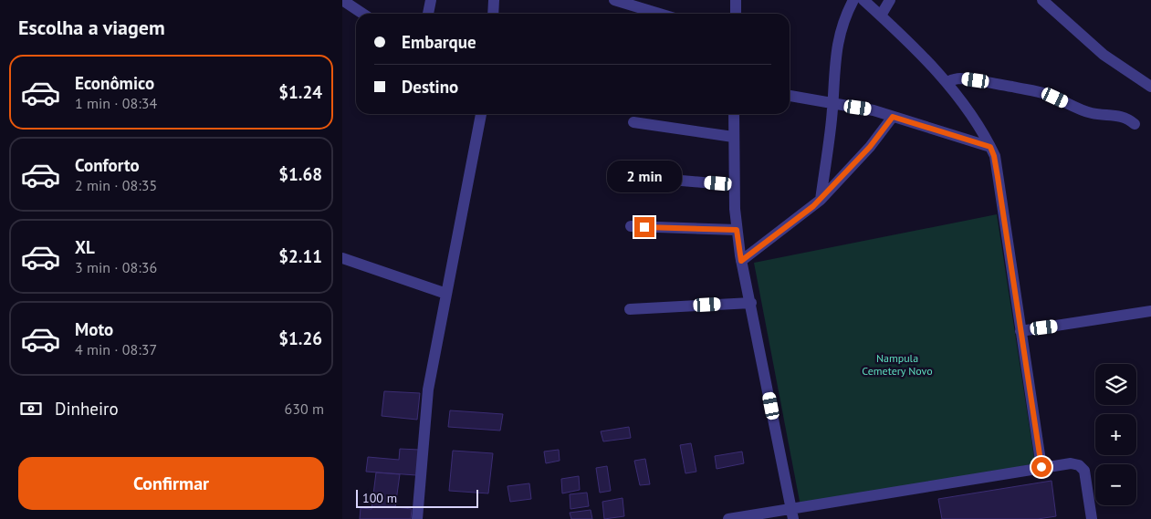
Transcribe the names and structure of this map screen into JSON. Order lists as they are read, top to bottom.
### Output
{
  "parks": ["Nampula Cemetery Novo"],
  "scale_bar": "100 m",
  "page": {
    "heading": "Escolha a viagem",
    "banner": ["Embarque", "Destino"],
    "list": [
      {
        "name": "Econômico",
        "note": "1 min · 08:34",
        "value": "$1.24"
      },
      {
        "name": "Conforto",
        "note": "2 min · 08:35",
        "value": "$1.68"
      },
      {
        "name": "XL",
        "note": "3 min · 08:36",
        "value": "$2.11"
      },
      {
        "name": "Moto",
        "note": "4 min · 08:37",
        "value": "$1.26"
      }
    ],
    "bubble": "2 min",
    "map_buttons": ["+", "−"],
    "pay": ["Dinheiro", "630 m"],
    "buttons": "Confirmar",
    "scale": "100 m"
  }
}
